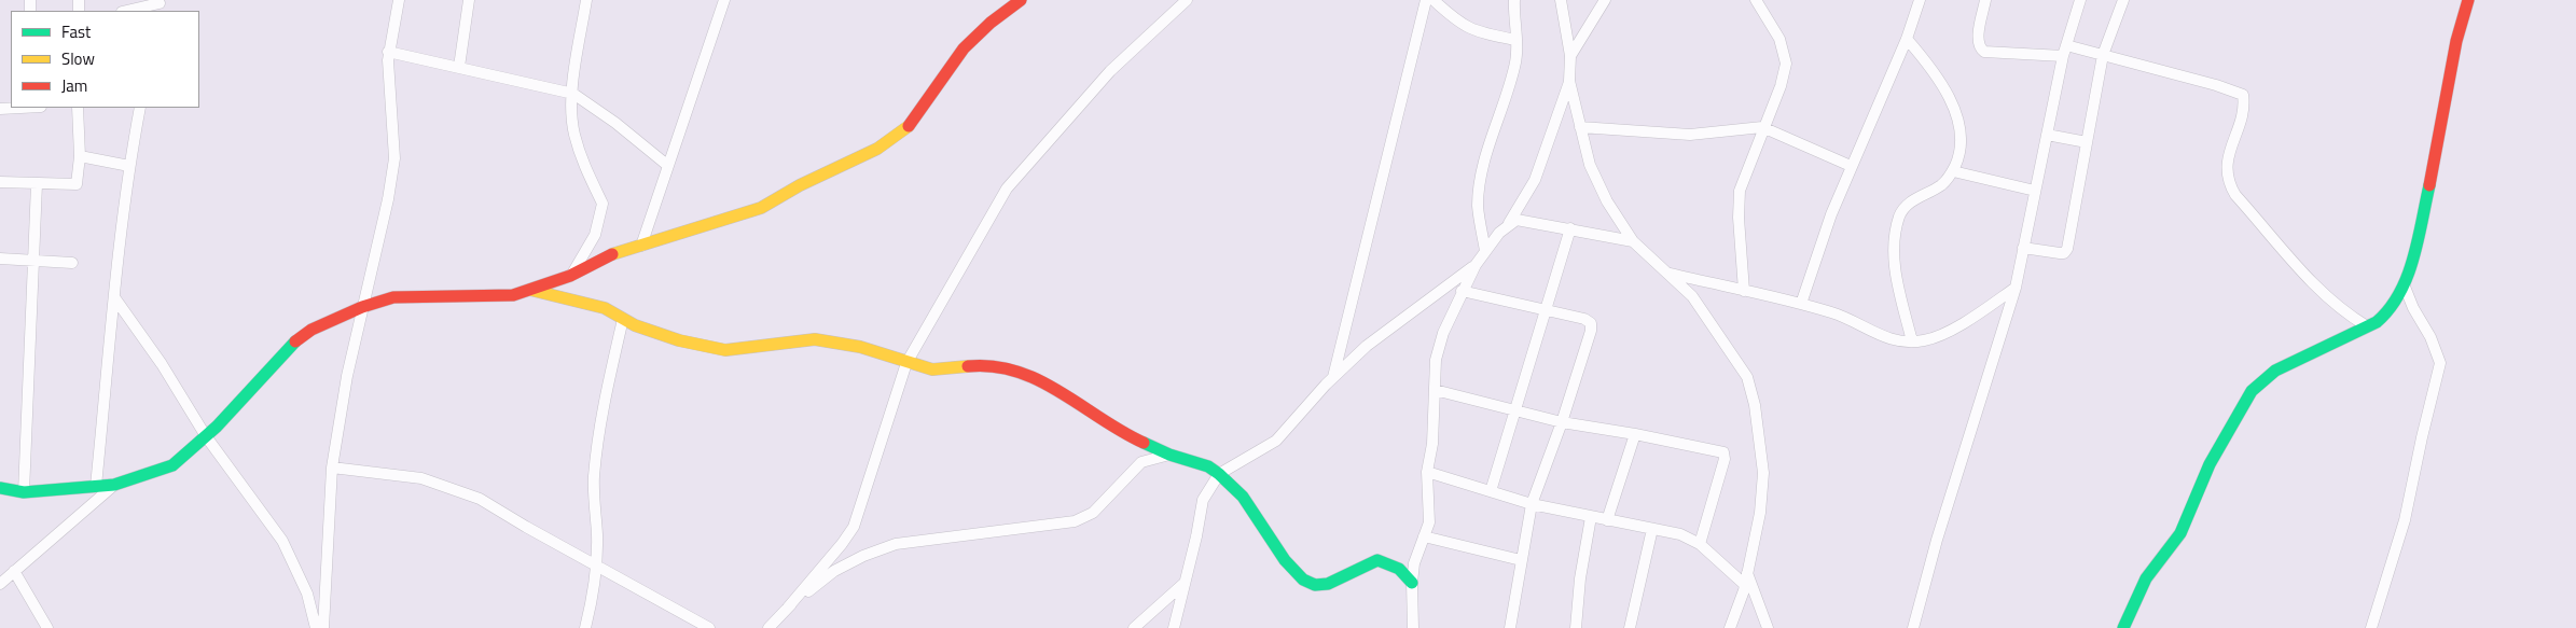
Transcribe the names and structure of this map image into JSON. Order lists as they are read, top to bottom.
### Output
{
  "legend": ["Fast", "Slow", "Jam"]
}
